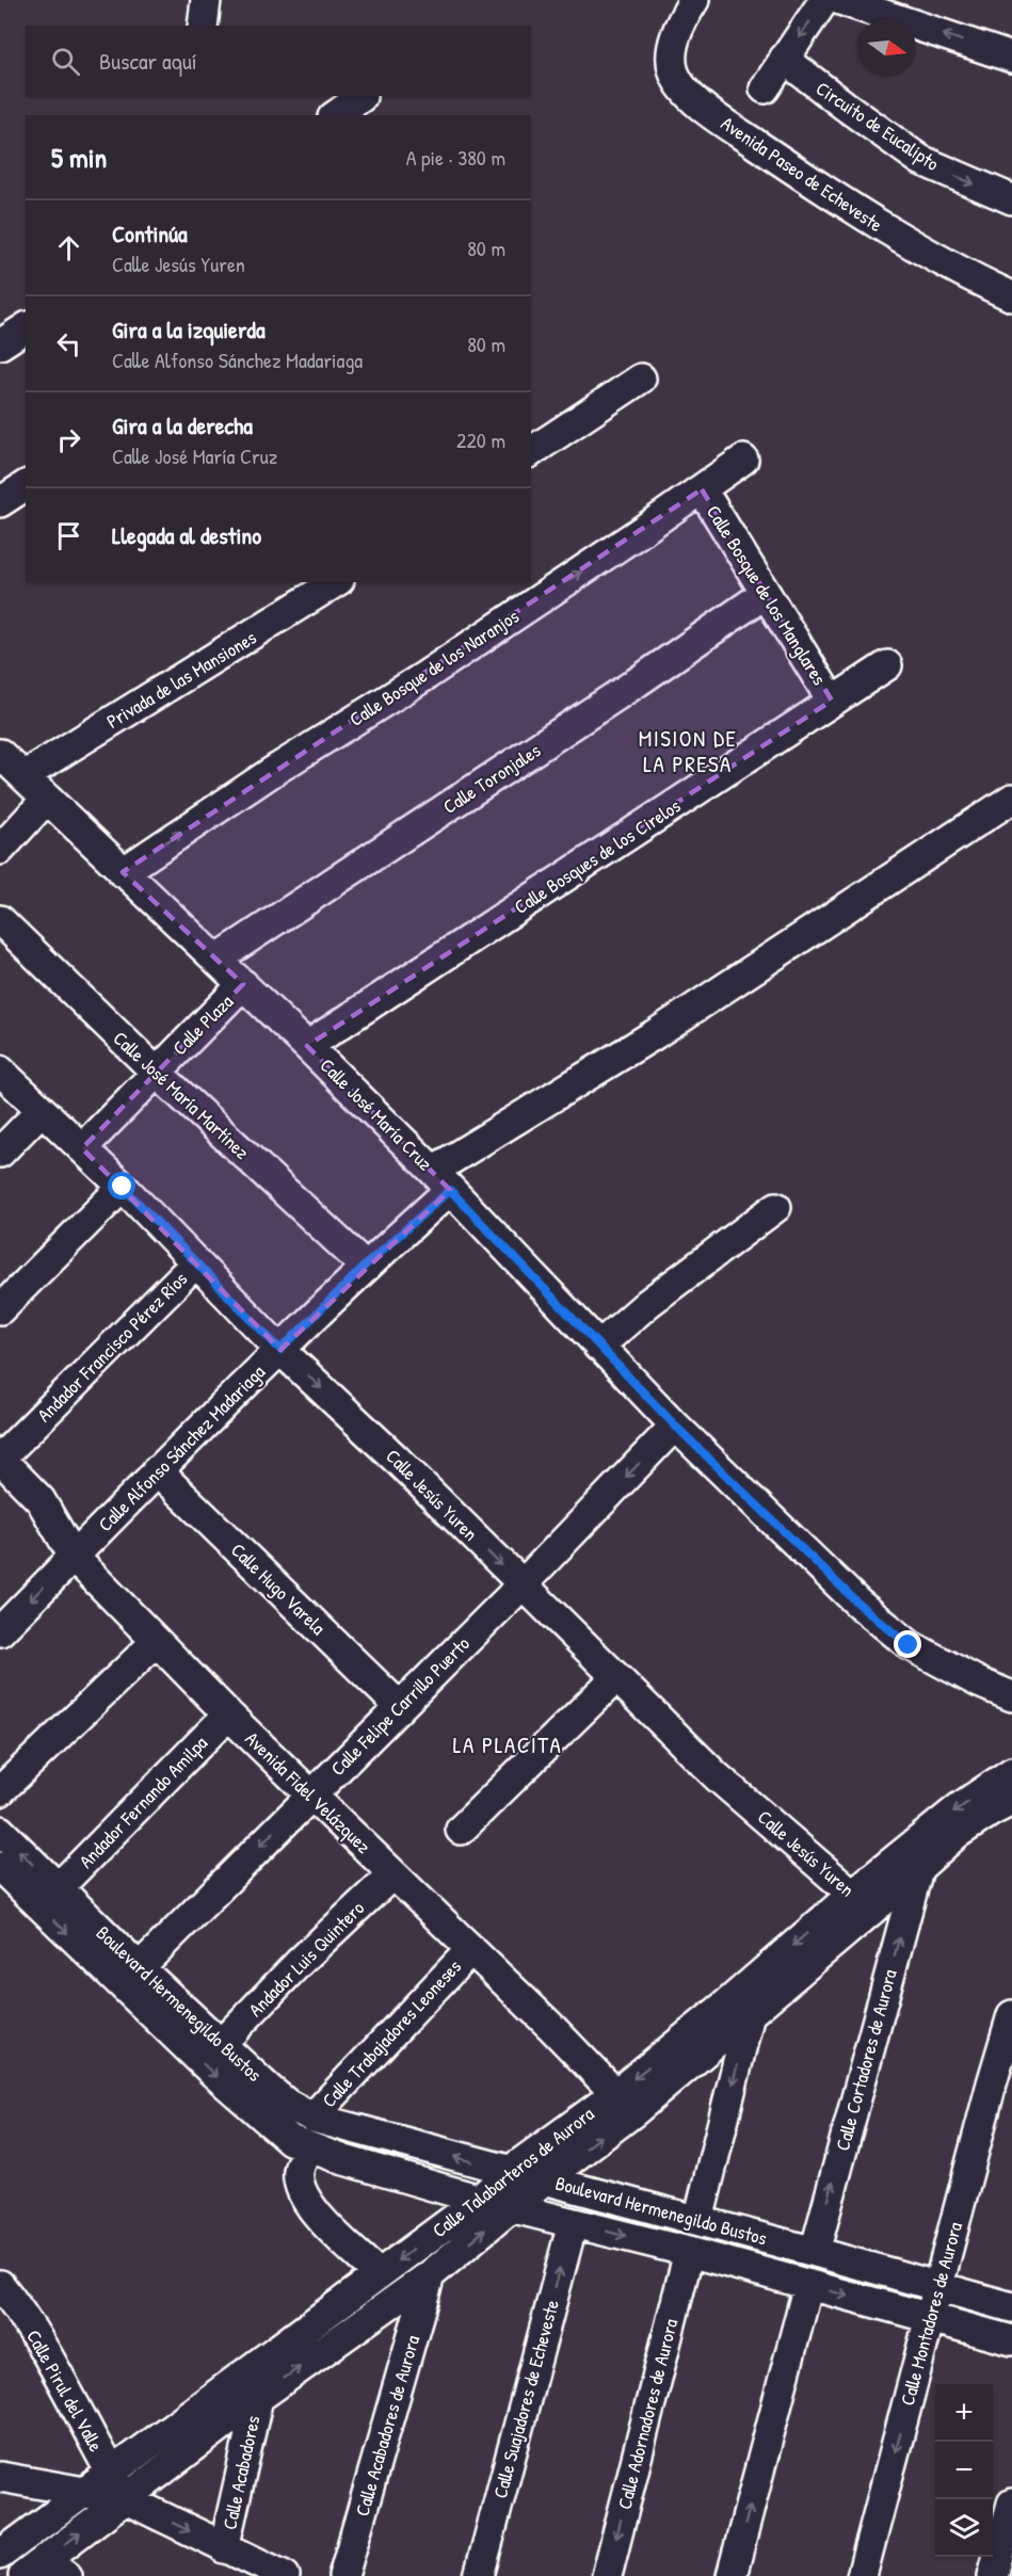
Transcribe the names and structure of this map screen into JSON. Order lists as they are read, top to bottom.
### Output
{
  "streets": {
    "street": [
      "Circuito de Eucalipto",
      "Avenida Paseo de Echeveste",
      "Calle Bosque de los Manglares",
      "Calle Bosque de los Naranjos",
      "Privada de las Mansiones",
      "Calle Toronjales",
      "Calle Bosques de los Cirelos",
      "Calle Plaza",
      "Calle José María Martínez",
      "Calle José María Cruz",
      "Andador Francisco Pérez Ríos",
      "Calle Alfonso Sánchez Madariaga",
      "Calle Jesús Yuren",
      "Calle Hugo Varela",
      "Calle Felipe Carrillo Puerto",
      "Avenida Fidel Velázquez",
      "Andador Fernando Amilpa",
      "Andador Luis Quintero",
      "Boulevard Hermenegildo Bustos",
      "Calle Trabajadores Leoneses",
      "Calle Cortadores de Aurora",
      "Calle Talabarteros de Aurora",
      "Calle Montadores de Aurora",
      "Calle Pirul del Valle",
      "Calle Suajadores de Echeveste",
      "Calle Adornadores de Aurora",
      "Calle Acabadores de Aurora",
      "Calle Acabadores"
    ]
  },
  "crossings": [
    ["Calle Bosque de los Manglares", "Calle Bosque de los Naranjos"],
    ["Calle Bosque de los Manglares", "Calle Toronjales"],
    ["Calle Bosque de los Manglares", "Calle Bosques de los Cirelos"],
    ["Calle Bosque de los Naranjos", "Calle José María Cruz"],
    ["Privada de las Mansiones", "Calle José María Cruz"],
    ["Calle Toronjales", "Calle José María Cruz"],
    ["Calle Bosques de los Cirelos", "Calle José María Cruz"],
    ["Calle Plaza", "Calle José María Martínez"],
    ["Calle Plaza", "Calle José María Cruz"],
    ["Calle Plaza", "Calle Jesús Yuren"],
    ["Calle José María Martínez", "Calle Alfonso Sánchez Madariaga"],
    ["Calle José María Cruz", "Calle Alfonso Sánchez Madariaga"],
    ["Calle José María Cruz", "Calle Felipe Carrillo Puerto"],
    ["Andador Francisco Pérez Ríos", "Calle Jesús Yuren"],
    ["Andador Francisco Pérez Ríos", "Avenida Fidel Velázquez"],
    ["Calle Alfonso Sánchez Madariaga", "Calle Jesús Yuren"],
    ["Calle Alfonso Sánchez Madariaga", "Calle Hugo Varela"],
    ["Calle Alfonso Sánchez Madariaga", "Avenida Fidel Velázquez"],
    ["Calle Jesús Yuren", "Calle Felipe Carrillo Puerto"],
    ["Calle Jesús Yuren", "Calle Talabarteros de Aurora"],
    ["Calle Hugo Varela", "Calle Felipe Carrillo Puerto"],
    ["Calle Felipe Carrillo Puerto", "Avenida Fidel Velázquez"],
    ["Calle Felipe Carrillo Puerto", "Boulevard Hermenegildo Bustos"],
    ["Avenida Fidel Velázquez", "Andador Fernando Amilpa"],
    ["Avenida Fidel Velázquez", "Andador Luis Quintero"],
    ["Avenida Fidel Velázquez", "Calle Trabajadores Leoneses"],
    ["Avenida Fidel Velázquez", "Calle Talabarteros de Aurora"],
    ["Andador Fernando Amilpa", "Boulevard Hermenegildo Bustos"],
    ["Andador Luis Quintero", "Boulevard Hermenegildo Bustos"],
    ["Boulevard Hermenegildo Bustos", "Calle Trabajadores Leoneses"],
    ["Boulevard Hermenegildo Bustos", "Calle Cortadores de Aurora"],
    ["Boulevard Hermenegildo Bustos", "Calle Talabarteros de Aurora"],
    ["Boulevard Hermenegildo Bustos", "Calle Montadores de Aurora"],
    ["Boulevard Hermenegildo Bustos", "Calle Suajadores de Echeveste"],
    ["Boulevard Hermenegildo Bustos", "Calle Adornadores de Aurora"],
    ["Calle Cortadores de Aurora", "Calle Talabarteros de Aurora"],
    ["Calle Talabarteros de Aurora", "Calle Pirul del Valle"],
    ["Calle Talabarteros de Aurora", "Calle Acabadores de Aurora"],
    ["Calle Talabarteros de Aurora", "Calle Acabadores"]
  ],
  "one_way": ["Calle Bosque de los Naranjos"],
  "districts": ["MISION DE LA PRESA", "LA PLACITA"],
  "north": "right",
  "page": {
    "search": "Buscar aquí",
    "heading": ["5 min", "A pie · 380 m"],
    "list": [
      ["Continúa", "Calle Jesús Yuren", "80 m"],
      ["Gira a la izquierda", "Calle Alfonso Sánchez Madariaga", "80 m"],
      ["Gira a la derecha", "Calle José María Cruz", "220 m"],
      "Llegada al destino"
    ],
    "map_buttons": ["+", "−"]
  }
}
